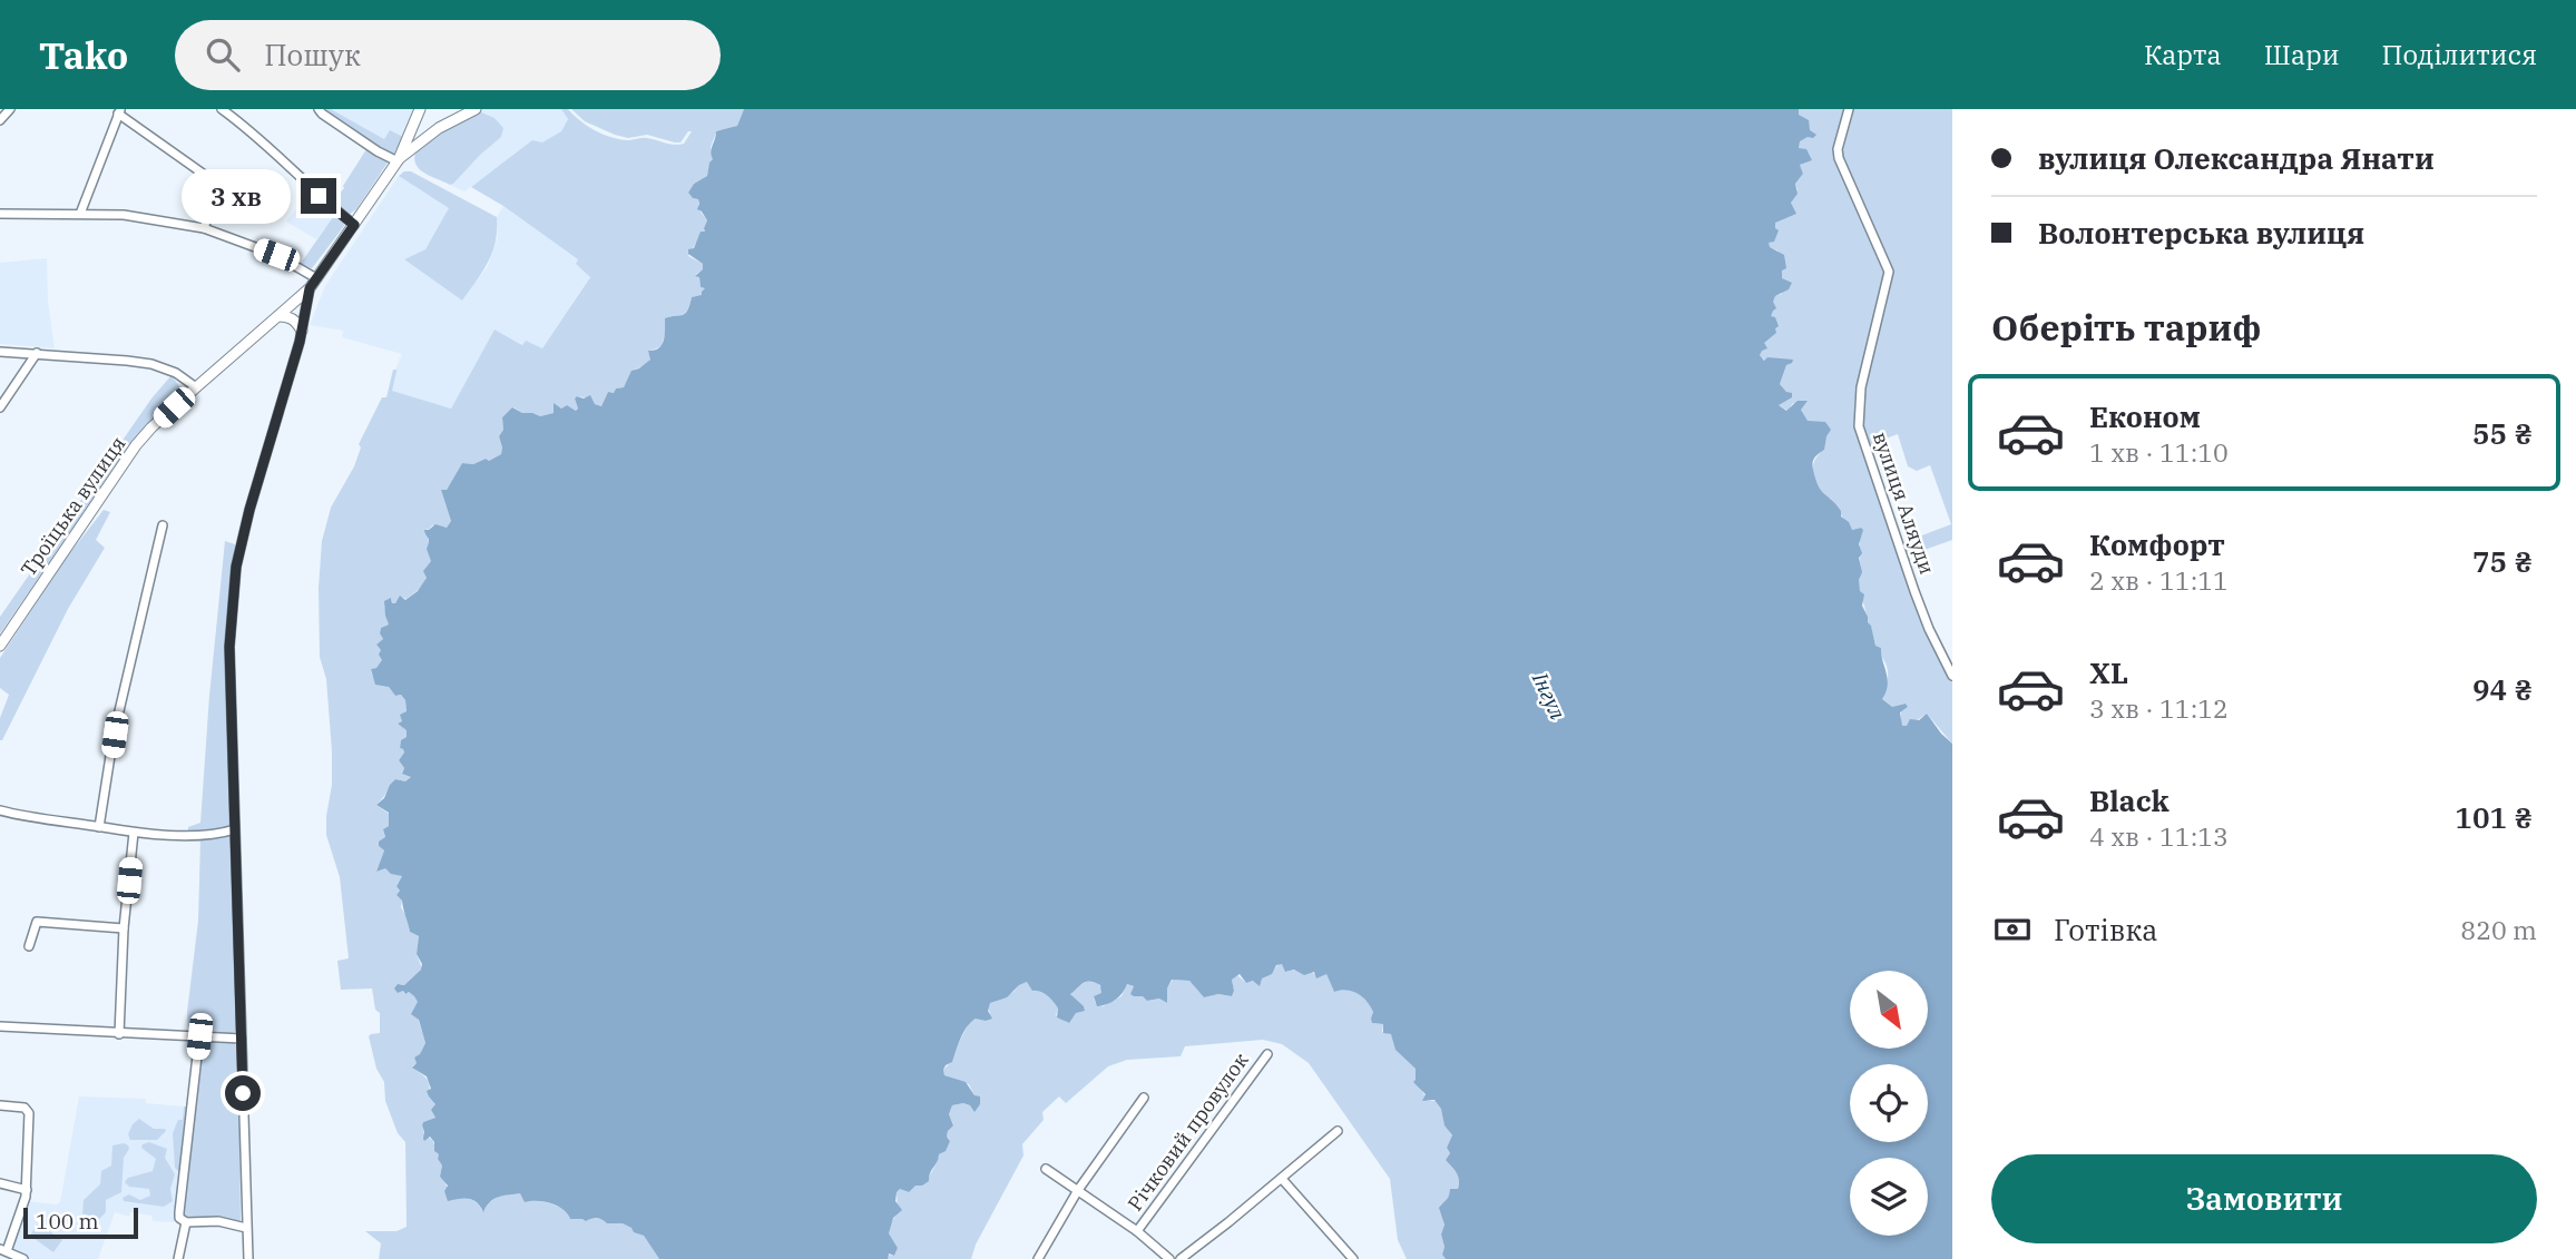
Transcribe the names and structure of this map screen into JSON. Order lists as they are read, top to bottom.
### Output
{
  "streets": {
    "main road": ["Троїцька вулиця"],
    "street": ["вулиця Аляуди", "Річковий провулок"]
  },
  "water": ["Інгул"],
  "scale_bar": "100 m",
  "north": "bottom right",
  "page": {
    "header": "Tako",
    "search": "Пошук",
    "nav": ["Карта", "Шари", "Поділитися"],
    "banner": ["вулиця Олександра Янати", "Волонтерська вулиця"],
    "bubble": "3 хв",
    "heading": "Оберіть тариф",
    "list": [
      {
        "name": "Економ",
        "note": "1 хв · 11:10",
        "value": "55 ₴"
      },
      {
        "name": "Комфорт",
        "note": "2 хв · 11:11",
        "value": "75 ₴"
      },
      {
        "name": "XL",
        "note": "3 хв · 11:12",
        "value": "94 ₴"
      },
      {
        "name": "Black",
        "note": "4 хв · 11:13",
        "value": "101 ₴"
      }
    ],
    "pay": ["Готівка", "820 m"],
    "buttons": "Замовити",
    "scale": "100 m"
  }
}
